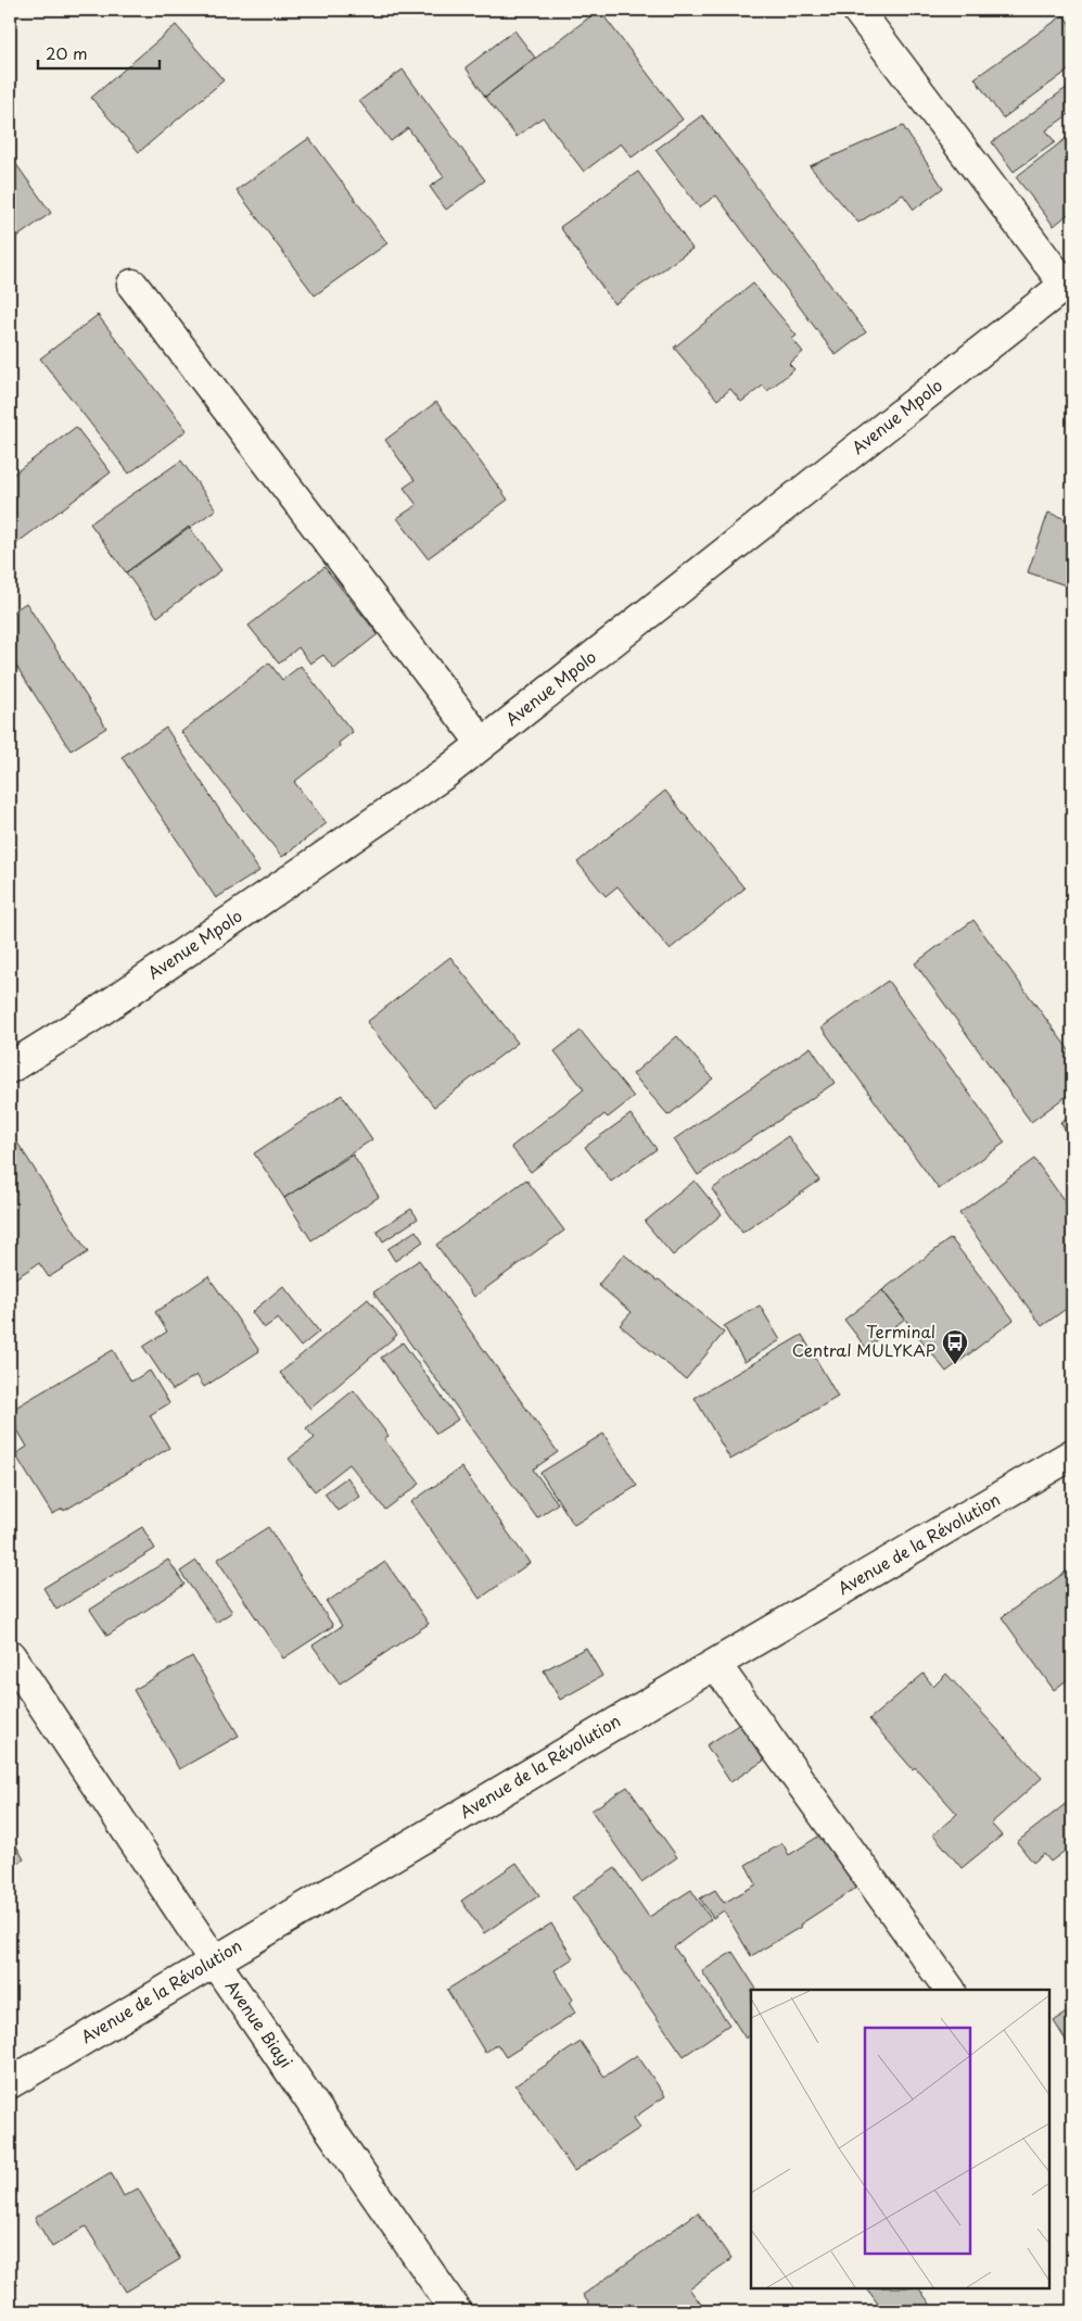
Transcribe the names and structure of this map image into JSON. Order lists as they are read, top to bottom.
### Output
{
  "streets": {
    "street": ["Avenue Mpolo", "Avenue de la Révolution", "Avenue Biayi"]
  },
  "crossings": [
    ["Avenue de la Révolution", "Avenue Biayi"]
  ],
  "places": {
    "bus stop": ["Terminal Central MULYKAP"]
  },
  "scale_bar": "20 m"
}
